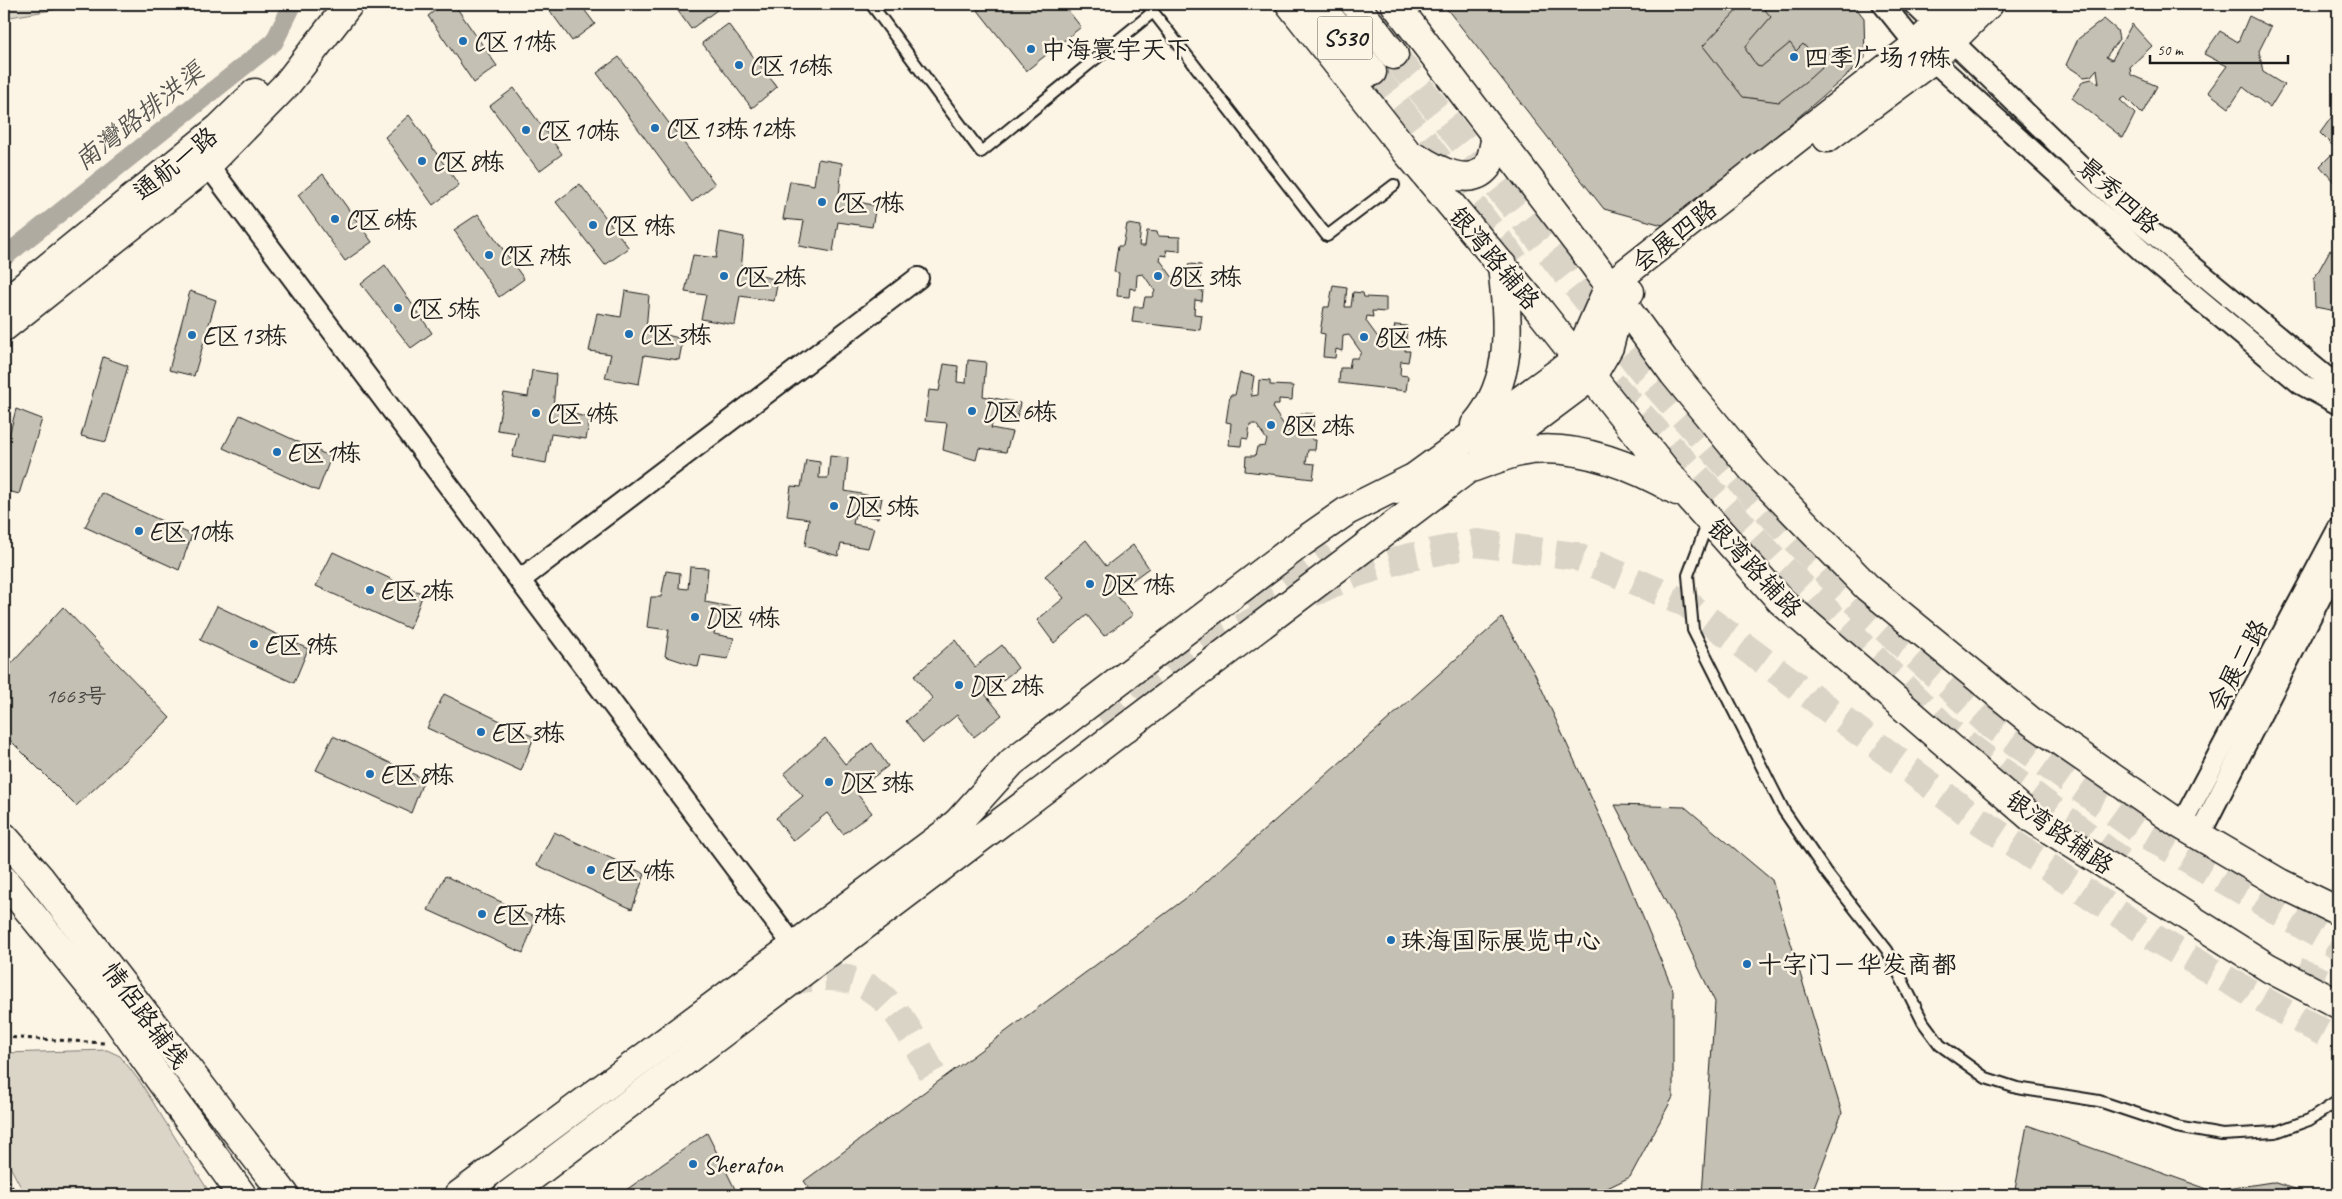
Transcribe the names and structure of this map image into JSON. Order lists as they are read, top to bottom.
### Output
{
  "streets": {
    "main road": [
      "S530",
      "通航一路",
      "会展四路",
      "银湾路辅路",
      "情侣路辅线"
    ],
    "street": ["景秀四路", "会展二路"]
  },
  "crossings": [
    ["景秀四路", "会展四路"]
  ],
  "water": ["南灣路排洪渠"],
  "places": [
    "C区11栋",
    "中海寰宇天下",
    "四季广场19栋",
    "C区16栋",
    "C区13栋12栋",
    "C区10栋",
    "C区8栋",
    "C区1栋",
    "C区6栋",
    "C区9栋",
    "C区7栋",
    "C区2栋",
    "B区3栋",
    "C区5栋",
    "C区3栋",
    "E区13栋",
    "B区1栋",
    "D区6栋",
    "C区4栋",
    "B区2栋",
    "E区1栋",
    "D区5栋",
    "E区10栋",
    "D区1栋",
    "E区2栋",
    "D区4栋",
    "E区9栋",
    "D区2栋",
    "E区3栋",
    "E区8栋",
    "D区3栋",
    "E区4栋",
    "E区7栋",
    "珠海国际展览中心",
    "十字门－华发商都",
    "Sheraton"
  ],
  "house_numbers": ["1663号"],
  "scale_bar": "50 m"
}
